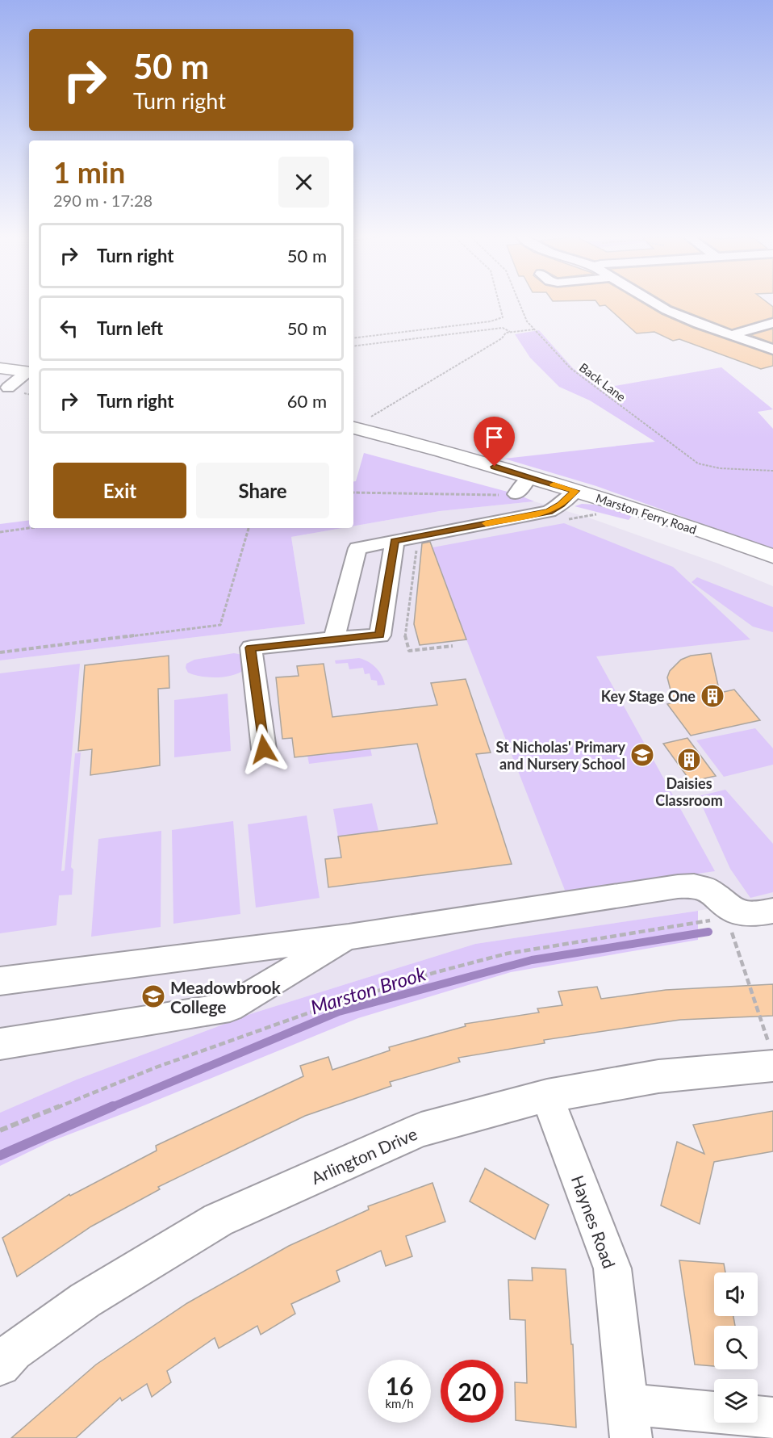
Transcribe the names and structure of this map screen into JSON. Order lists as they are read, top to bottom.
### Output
{
  "streets": {
    "main road": ["Marston Ferry Road"],
    "street": ["Arlington Drive", "Haynes Road"],
    "path": ["Back Lane"]
  },
  "crossings": [
    ["Arlington Drive", "Haynes Road"]
  ],
  "water": ["Marston Brook"],
  "places": {
    "building": ["Key Stage One", "Daisies Classroom"],
    "school or university": ["St Nicholas' Primary and Nursery School", "Meadowbrook College"]
  },
  "page": {
    "turn": ["50 m", "Turn right"],
    "heading": ["1 min", "290 m · 17:28"],
    "list": [
      {
        "name": "Turn right",
        "value": "50 m"
      },
      {
        "name": "Turn left",
        "value": "50 m"
      },
      {
        "name": "Turn right",
        "value": "60 m"
      }
    ],
    "buttons": ["Exit", "Share"],
    "speed": "16 km/h",
    "limit": "20"
  }
}
